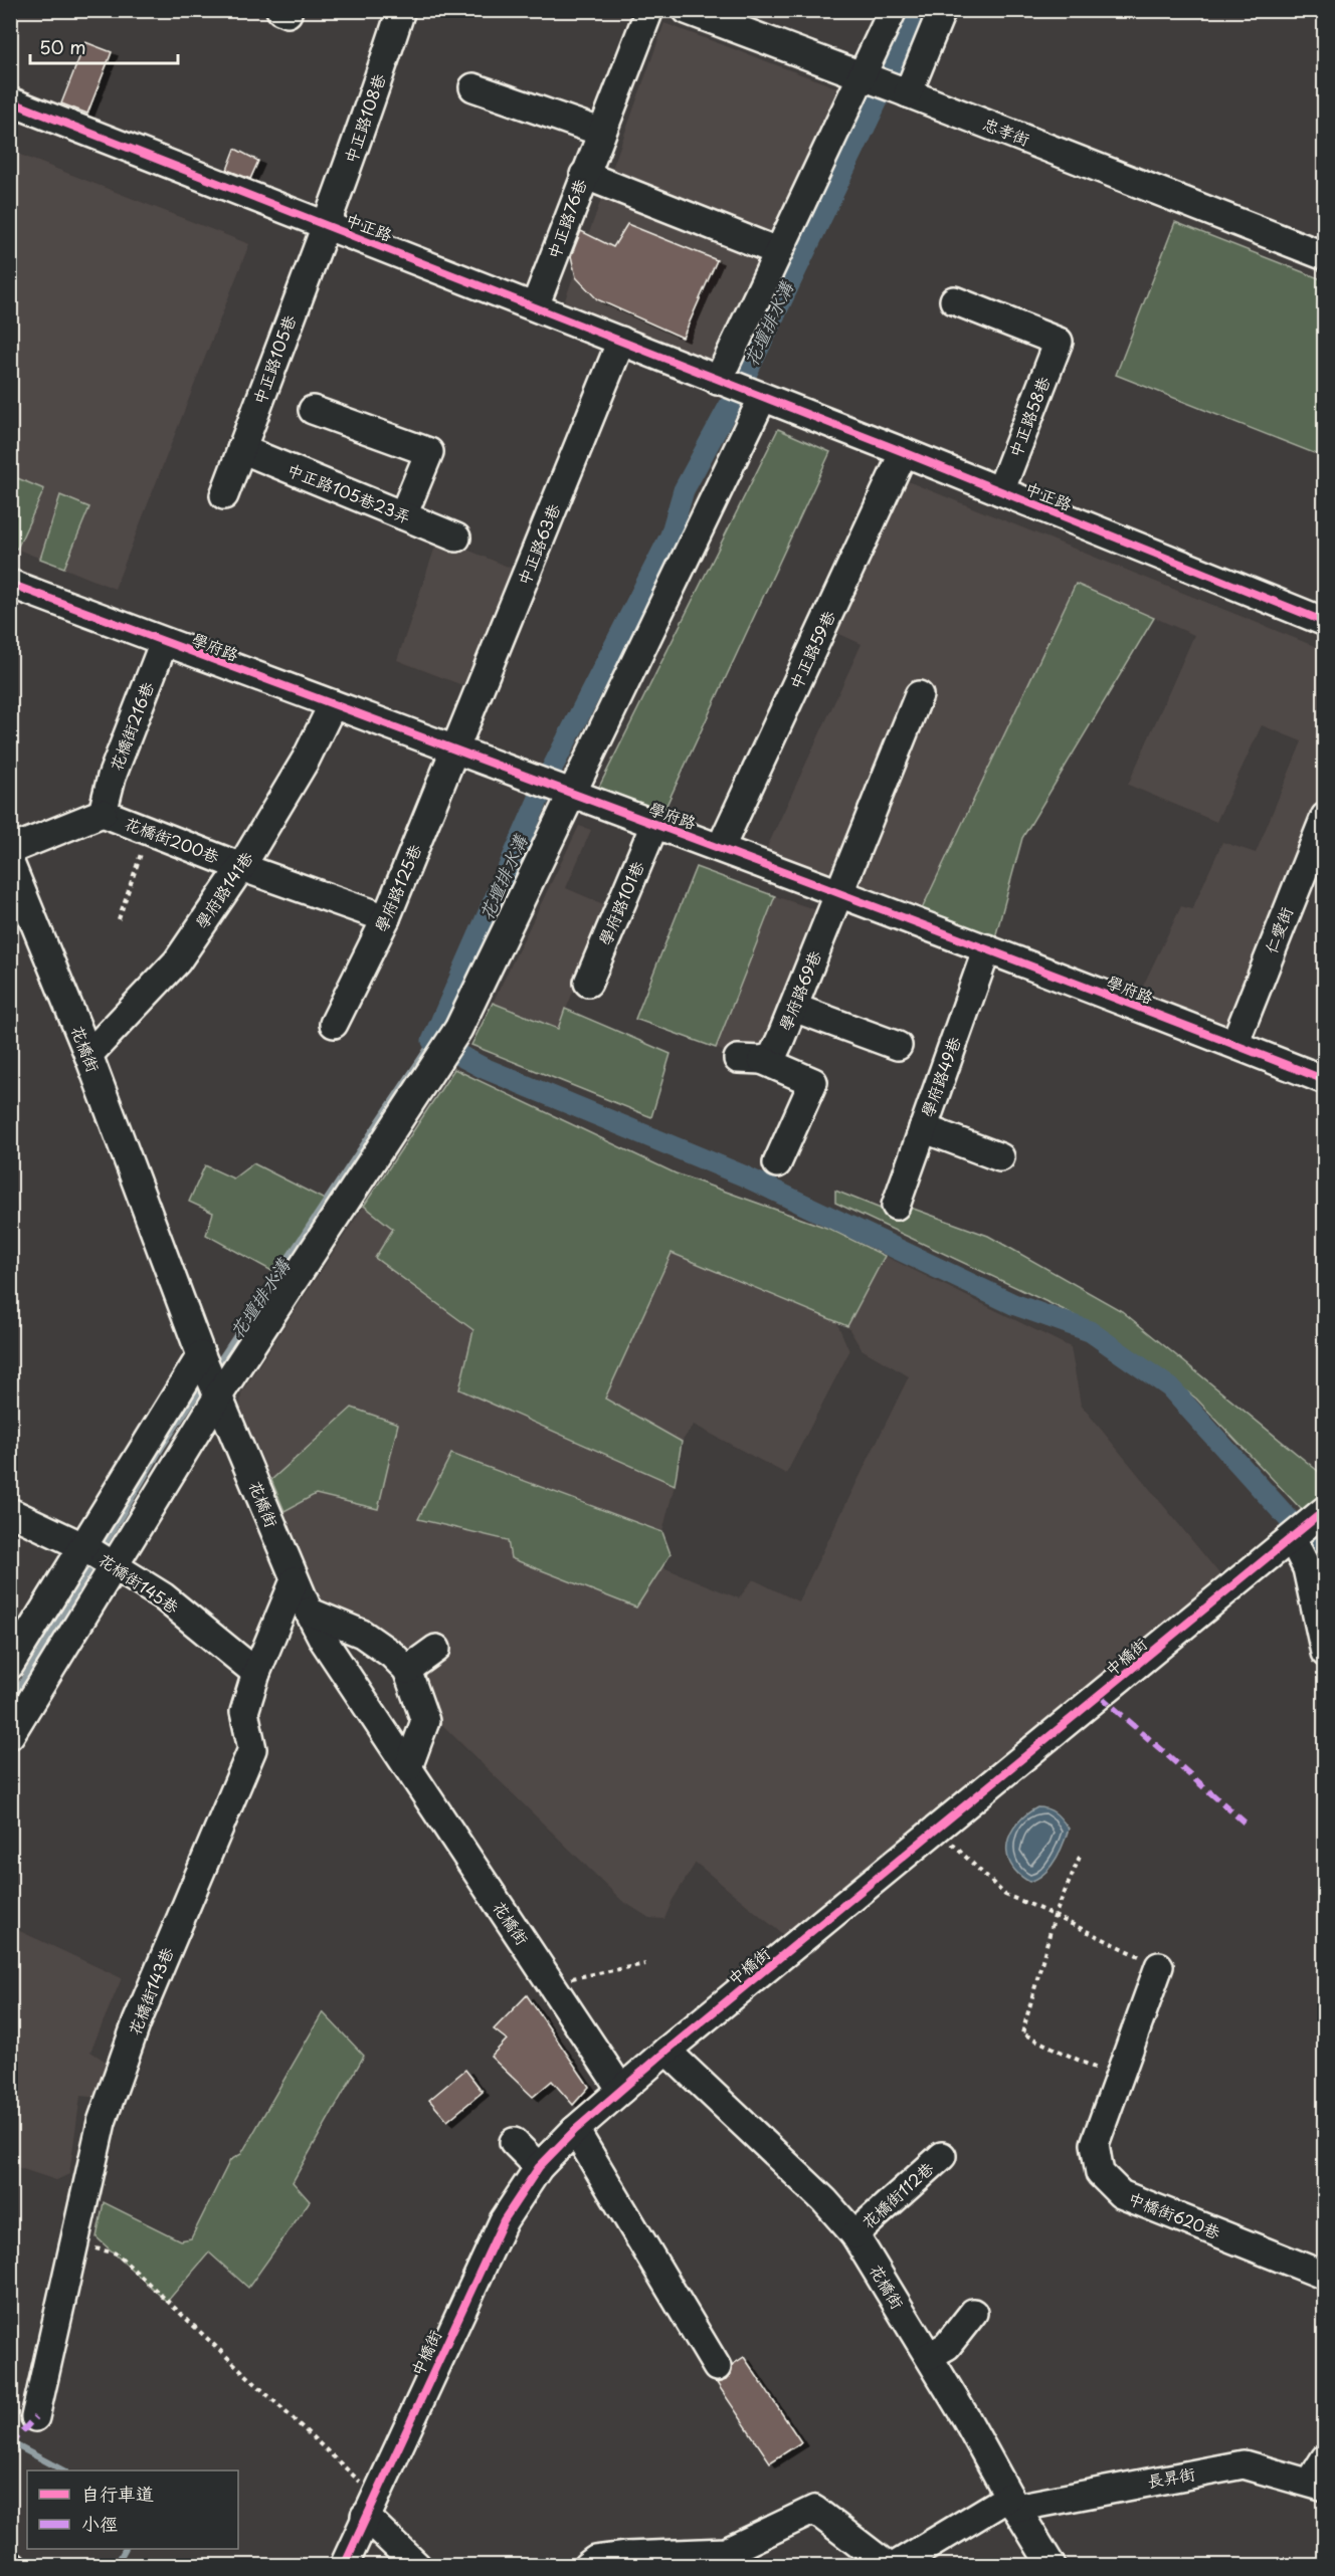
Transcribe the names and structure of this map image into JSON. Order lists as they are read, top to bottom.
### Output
{
  "streets": {
    "street": [
      "中正路108巷",
      "忠孝街",
      "中正路76巷",
      "中正路",
      "中正路105巷",
      "中正路58巷",
      "中正路105巷23弄",
      "中正路63巷",
      "學府路",
      "中正路59巷",
      "花橋街216巷",
      "花橋街200巷",
      "學府路125巷",
      "學府路141巷",
      "學府路101巷",
      "仁愛街",
      "學府路69巷",
      "花橋街",
      "學府路49巷",
      "花橋街145巷",
      "中橋街",
      "花橋街143巷",
      "花橋街112巷",
      "中橋街620巷",
      "長昇街"
    ]
  },
  "crossings": [
    ["中正路108巷", "中正路"],
    ["中正路108巷", "中正路105巷"],
    ["中正路76巷", "中正路"],
    ["中正路", "中正路105巷"],
    ["中正路", "中正路58巷"],
    ["中正路", "中正路63巷"],
    ["中正路", "中正路59巷"],
    ["中正路105巷", "中正路105巷23弄"],
    ["中正路63巷", "學府路"],
    ["中正路63巷", "學府路125巷"],
    ["學府路", "中正路59巷"],
    ["學府路", "花橋街216巷"],
    ["學府路", "學府路125巷"],
    ["學府路", "學府路141巷"],
    ["學府路", "學府路101巷"],
    ["學府路", "仁愛街"],
    ["學府路", "學府路69巷"],
    ["學府路", "學府路49巷"],
    ["花橋街216巷", "花橋街200巷"],
    ["花橋街200巷", "學府路125巷"],
    ["花橋街200巷", "學府路141巷"],
    ["學府路141巷", "花橋街"],
    ["花橋街", "中橋街"],
    ["花橋街", "花橋街143巷"],
    ["花橋街", "花橋街112巷"],
    ["花橋街", "長昇街"],
    ["花橋街145巷", "花橋街143巷"]
  ],
  "water": ["花壇排水溝"],
  "legend": ["自行車道", "小徑"],
  "scale_bar": "50 m"
}
